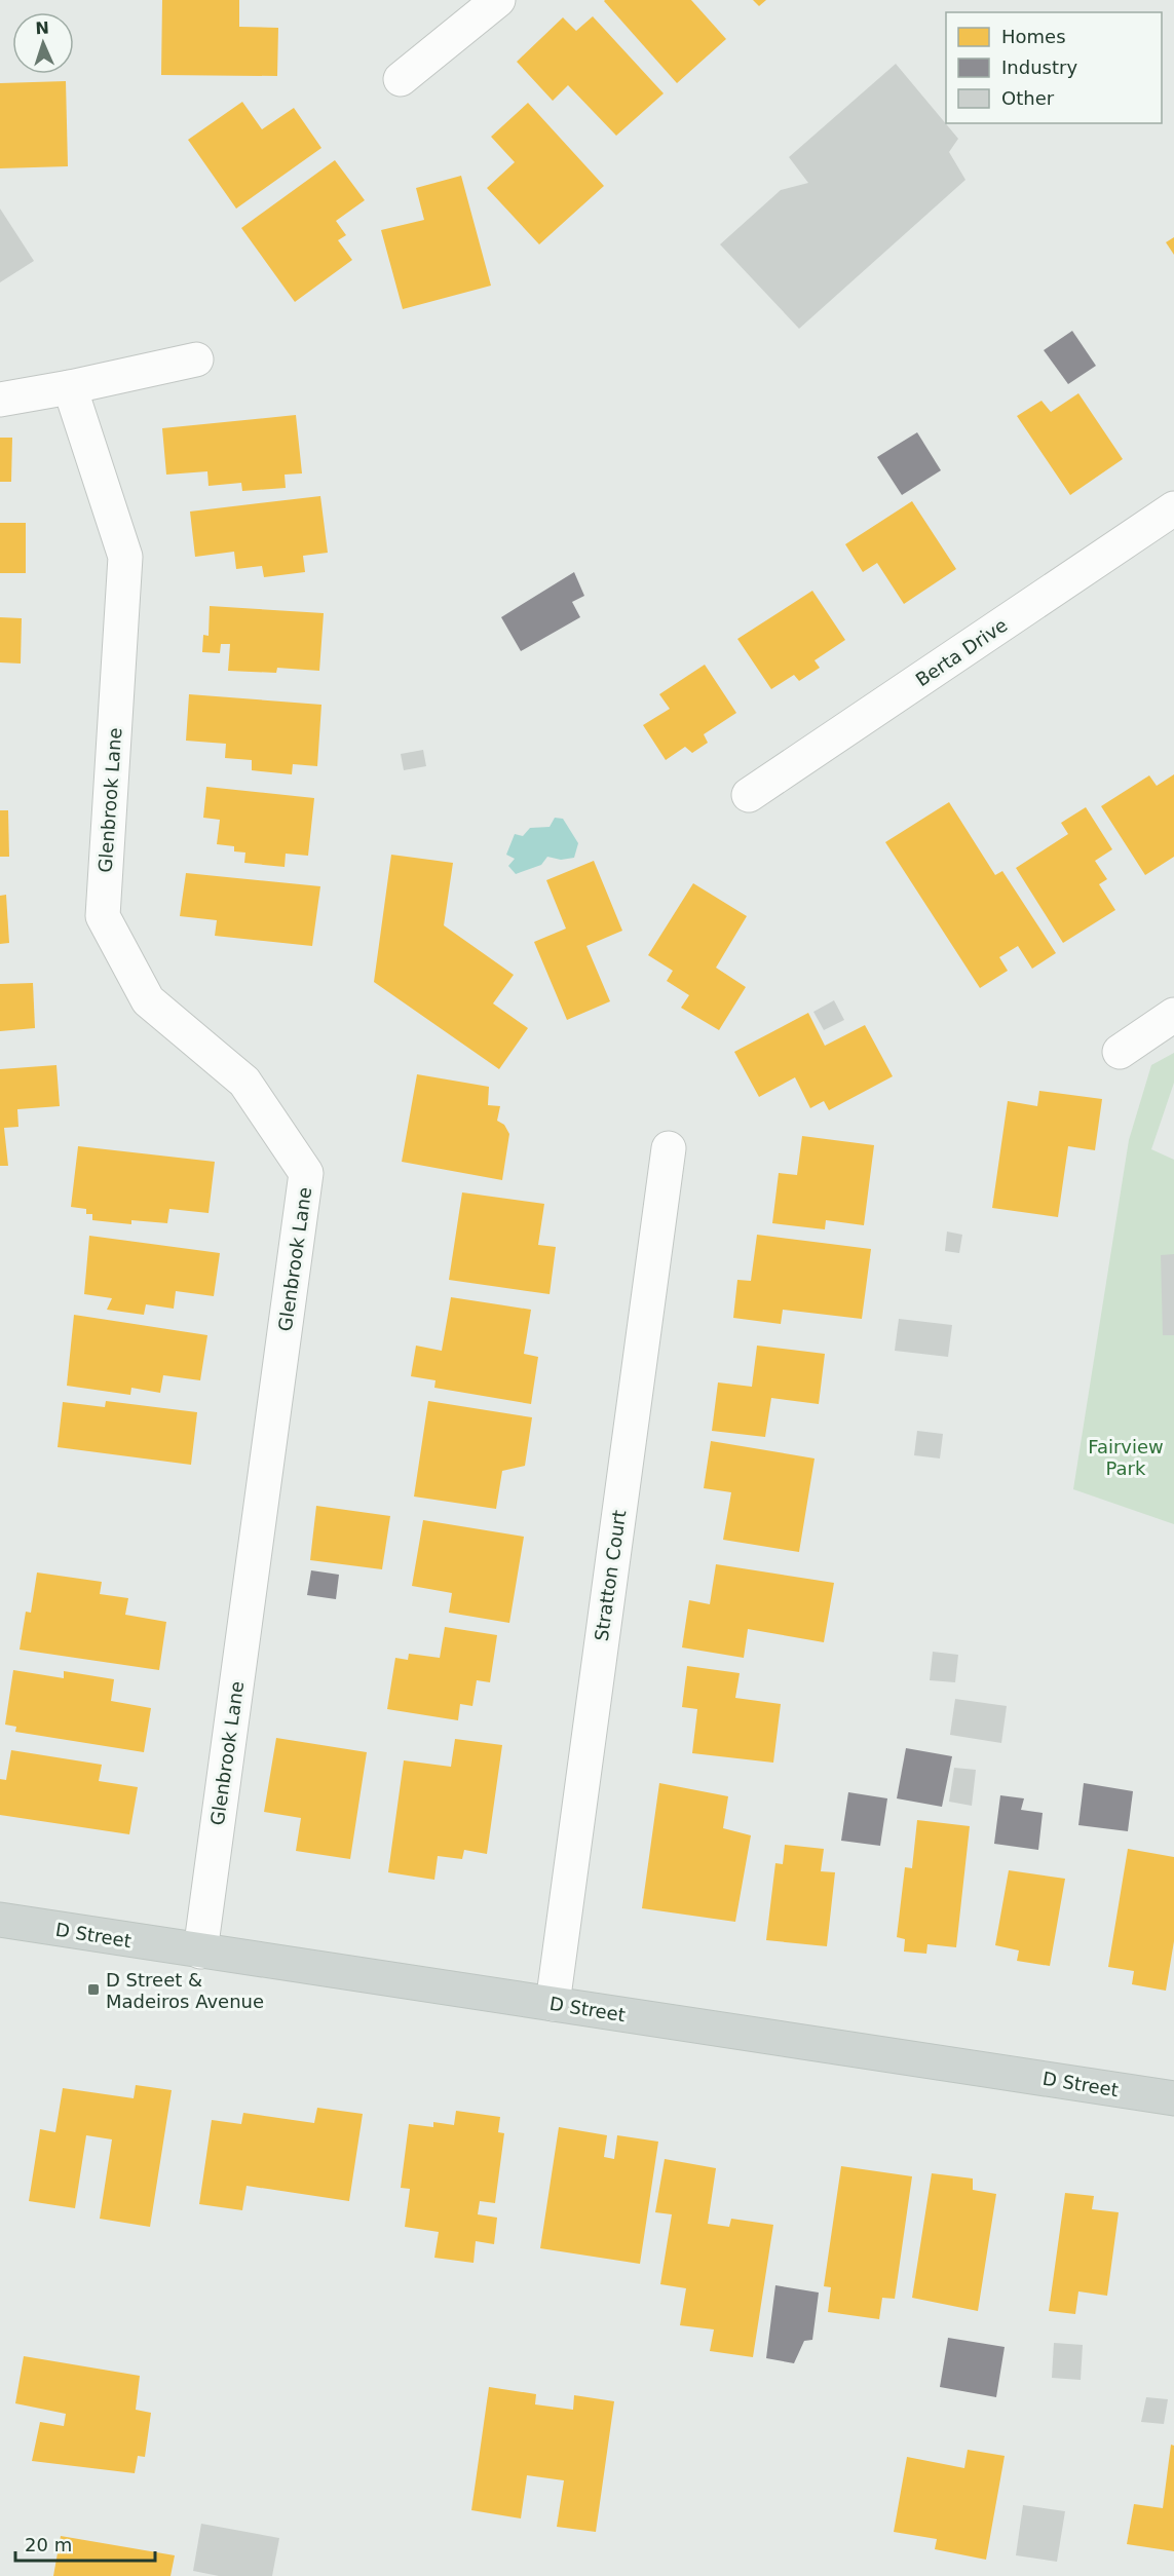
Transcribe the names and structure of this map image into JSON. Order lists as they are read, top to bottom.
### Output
{
  "streets": {
    "main road": ["D Street"],
    "street": ["Berta Drive", "Glenbrook Lane", "Stratton Court"]
  },
  "crossings": [
    ["Glenbrook Lane", "D Street"],
    ["Stratton Court", "D Street"]
  ],
  "parks": ["Fairview Park"],
  "places": {
    "transit": ["D Street & Madeiros Avenue"]
  },
  "legend": ["Homes", "Industry", "Other"],
  "scale_bar": "20 m",
  "north": "top"
}
